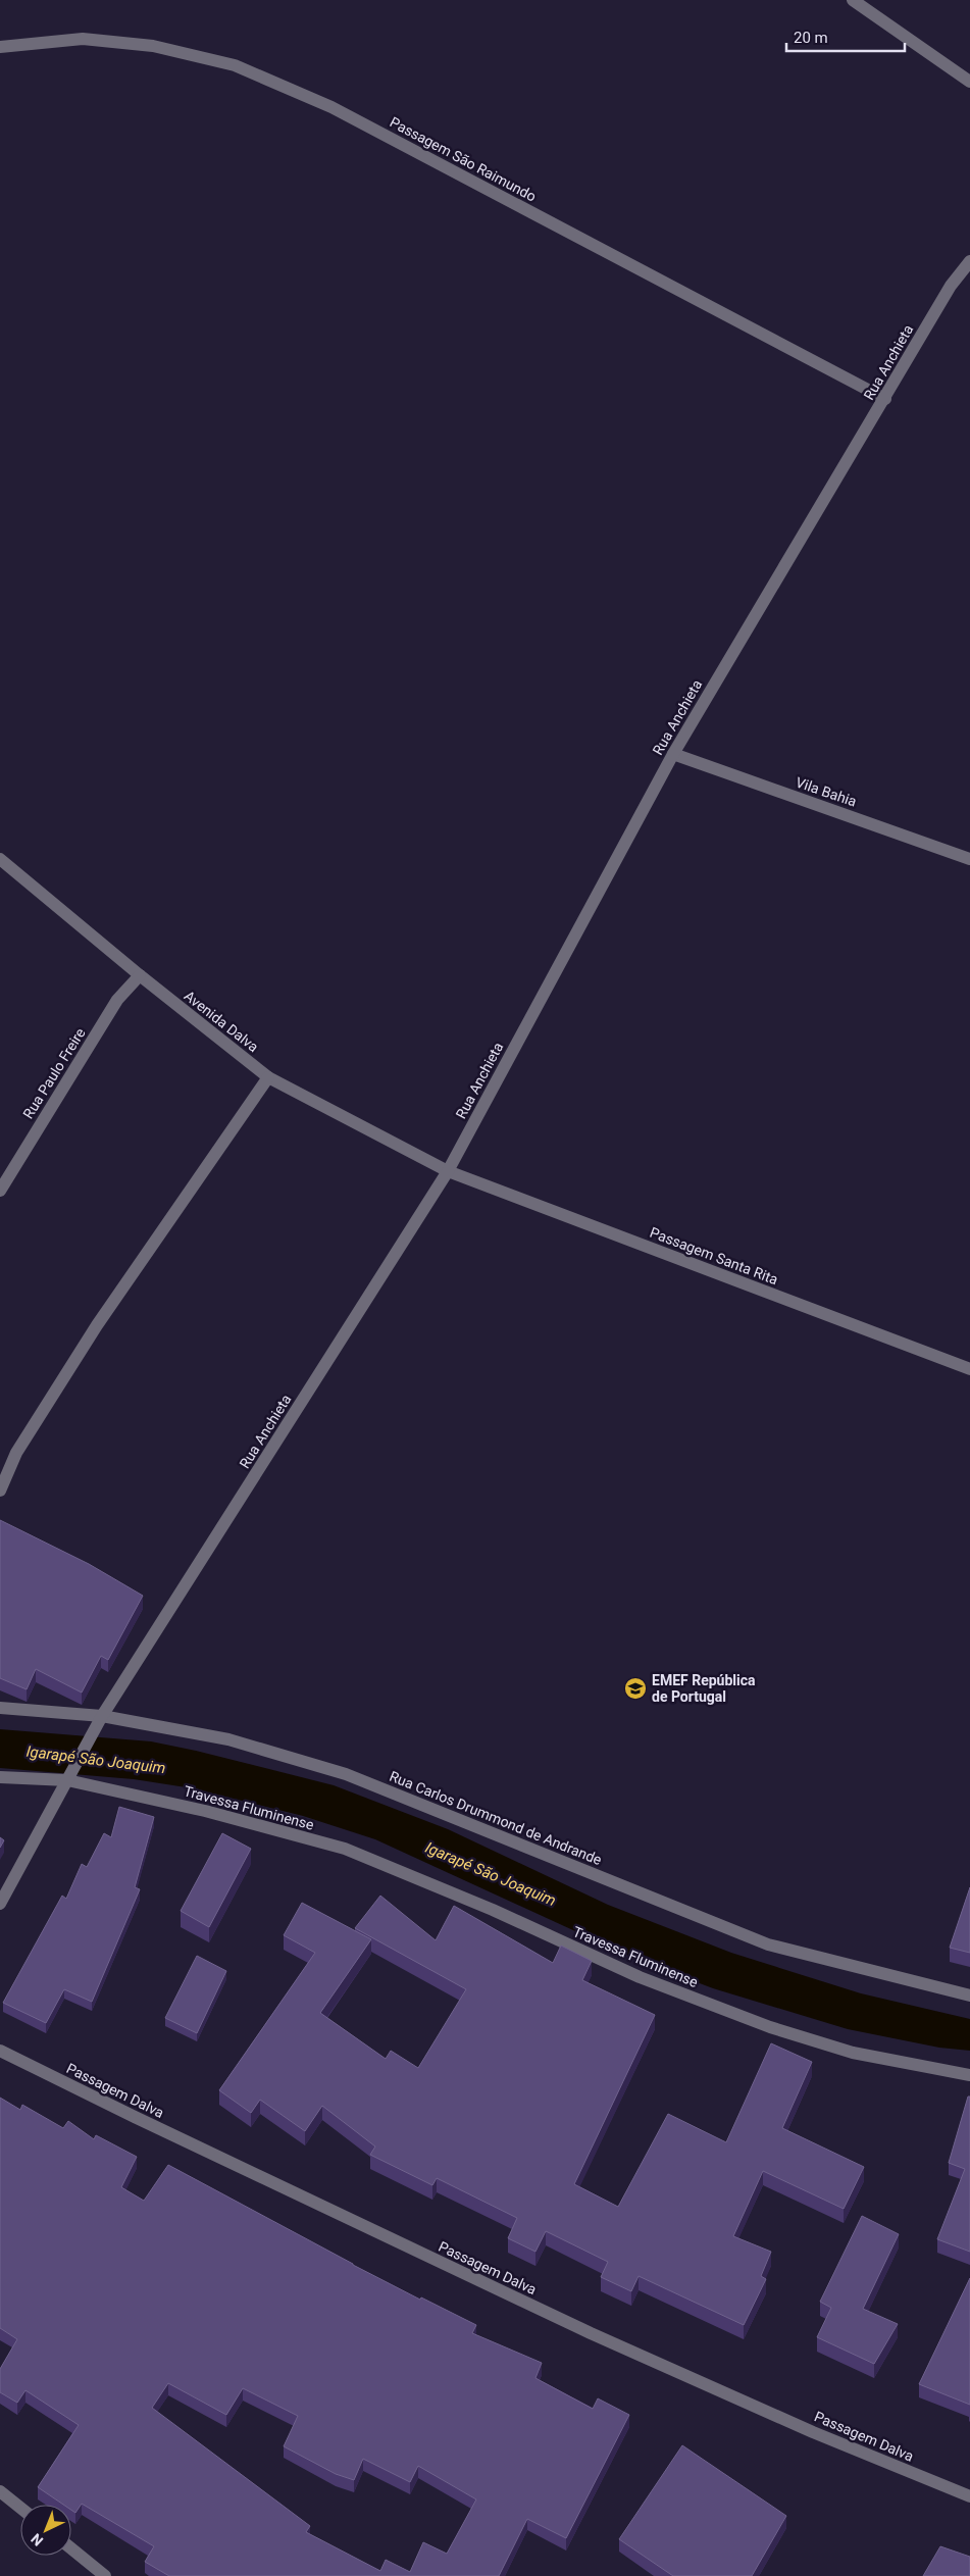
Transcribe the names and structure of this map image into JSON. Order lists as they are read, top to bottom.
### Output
{
  "streets": {
    "street": [
      "Passagem São Raimundo",
      "Rua Anchieta",
      "Vila Bahia",
      "Avenida Dalva",
      "Rua Paulo Freire",
      "Passagem Santa Rita",
      "Travessa Fluminense",
      "Rua Carlos Drummond de Andrande",
      "Passagem Dalva"
    ]
  },
  "crossings": [
    ["Passagem São Raimundo", "Rua Anchieta"],
    ["Rua Anchieta", "Vila Bahia"],
    ["Rua Anchieta", "Avenida Dalva"],
    ["Rua Anchieta", "Passagem Santa Rita"],
    ["Rua Anchieta", "Travessa Fluminense"],
    ["Rua Anchieta", "Rua Carlos Drummond de Andrande"],
    ["Avenida Dalva", "Rua Paulo Freire"],
    ["Avenida Dalva", "Passagem Santa Rita"]
  ],
  "water": ["Igarapé São Joaquim"],
  "places": {
    "school or university": ["EMEF República de Portugal"]
  },
  "scale_bar": "20 m",
  "north": "bottom left"
}
